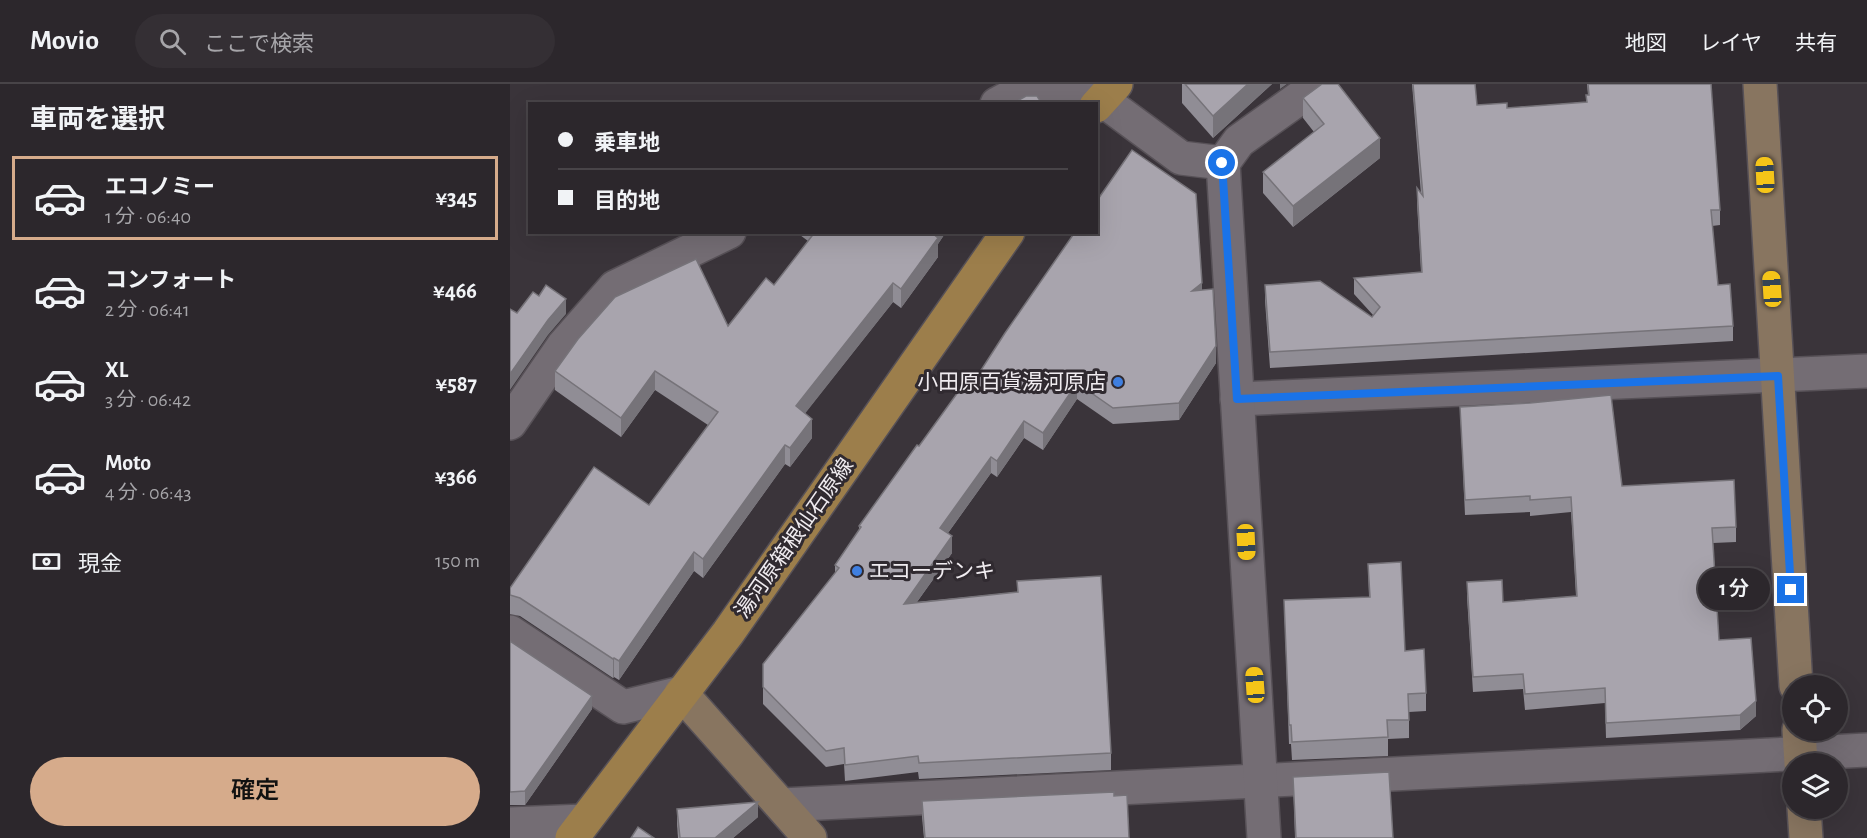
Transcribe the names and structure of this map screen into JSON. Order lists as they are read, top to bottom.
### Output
{
  "streets": {
    "main road": ["湯河原箱根仙石原線"]
  },
  "places": ["小田原百貨湯河原店", "エコーデンキ"],
  "page": {
    "header": "Movio",
    "search": "ここで検索",
    "nav": ["地図", "レイヤ", "共有"],
    "heading": "車両を選択",
    "banner": ["乗車地", "目的地"],
    "list": [
      {
        "name": "エコノミー",
        "note": "1 分 · 06:40",
        "value": "¥345"
      },
      {
        "name": "コンフォート",
        "note": "2 分 · 06:41",
        "value": "¥466"
      },
      {
        "name": "XL",
        "note": "3 分 · 06:42",
        "value": "¥587"
      },
      {
        "name": "Moto",
        "note": "4 分 · 06:43",
        "value": "¥366"
      }
    ],
    "pay": ["現金", "150 m"],
    "bubble": "1 分",
    "buttons": "確定"
  }
}
